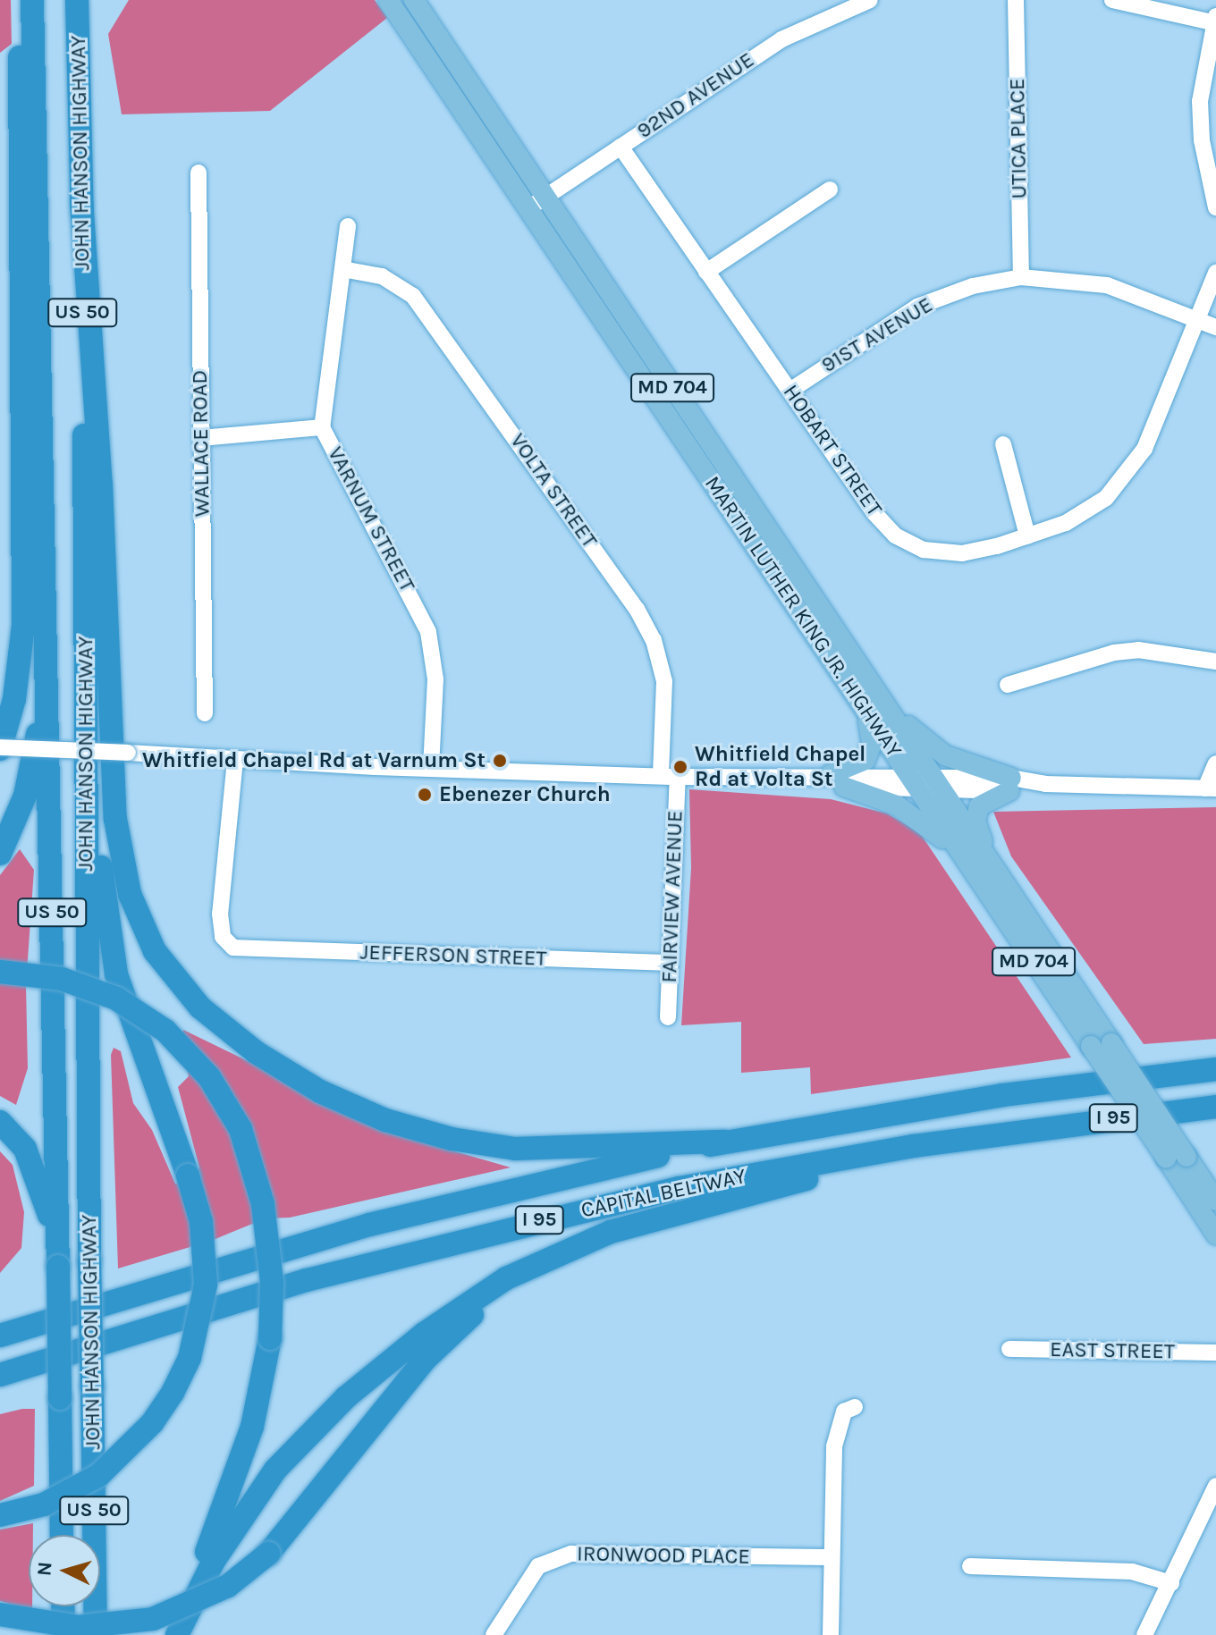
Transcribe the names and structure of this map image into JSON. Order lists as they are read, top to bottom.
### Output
{
  "streets": {
    "highway": [
      "JOHN HANSON HIGHWAY",
      "US 50",
      "I 95",
      "CAPITAL BELTWAY"
    ],
    "main road": ["MD 704", "MARTIN LUTHER KING JR. HIGHWAY"],
    "street": [
      "92ND AVENUE",
      "UTICA PLACE",
      "91ST AVENUE",
      "WALLACE ROAD",
      "HOBART STREET",
      "VOLTA STREET",
      "VARNUM STREET",
      "FAIRVIEW AVENUE",
      "JEFFERSON STREET",
      "EAST STREET",
      "IRONWOOD PLACE"
    ]
  },
  "crossings": [
    ["92ND AVENUE", "HOBART STREET"],
    ["92ND AVENUE", "MARTIN LUTHER KING JR. HIGHWAY"],
    ["UTICA PLACE", "91ST AVENUE"],
    ["91ST AVENUE", "HOBART STREET"],
    ["VOLTA STREET", "VARNUM STREET"],
    ["VOLTA STREET", "FAIRVIEW AVENUE"],
    ["FAIRVIEW AVENUE", "JEFFERSON STREET"]
  ],
  "places": ["Whitfield Chapel Rd at Varnum St", "Whitfield Chapel Rd at Volta St", "Ebenezer Church"],
  "north": "left"
}
